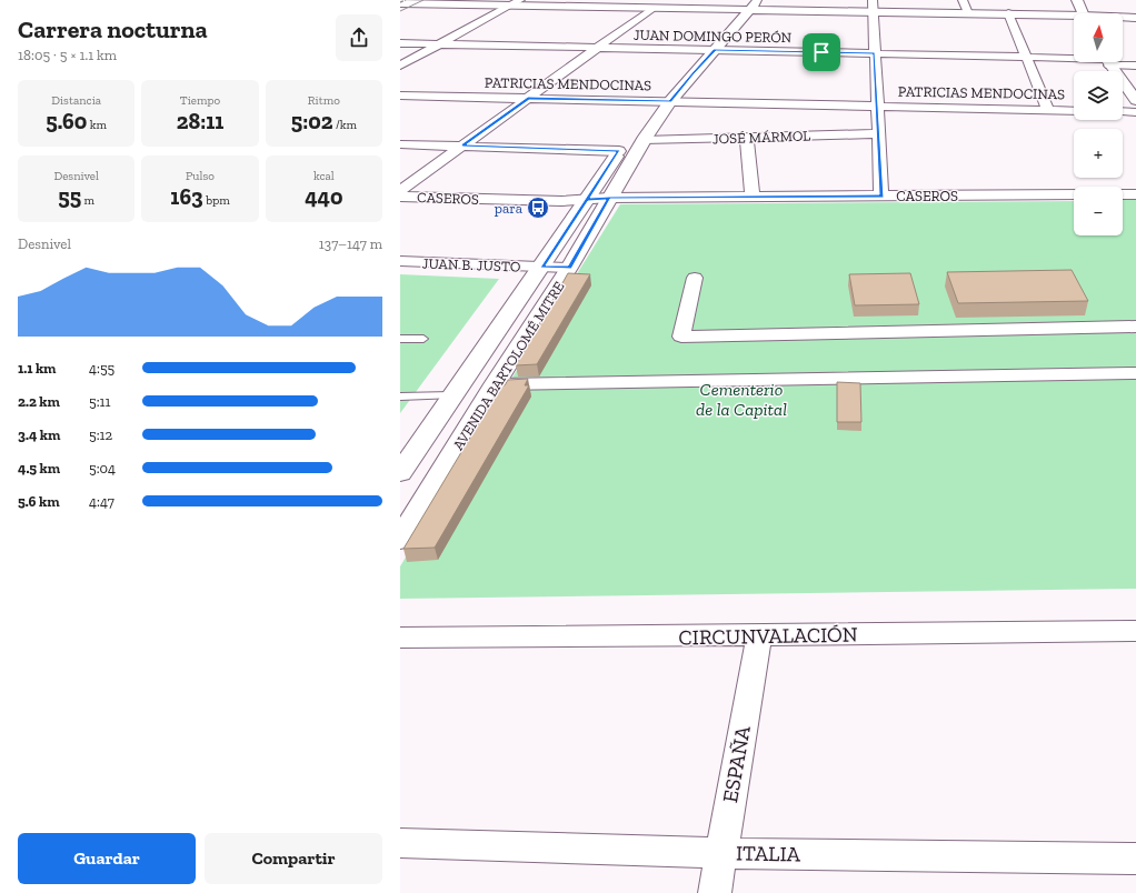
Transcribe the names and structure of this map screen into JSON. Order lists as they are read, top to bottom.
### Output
{
  "streets": {
    "street": [
      "JUAN DOMINGO PERÓN",
      "PATRICIAS MENDOCINAS",
      "JOSÉ MÁRMOL",
      "CASEROS",
      "JUAN B. JUSTO",
      "AVENIDA BARTOLOMÉ MITRE",
      "CIRCUNVALACIÓN",
      "ESPAÑA",
      "ITALIA"
    ]
  },
  "crossings": [
    ["JUAN DOMINGO PERÓN", "AVENIDA BARTOLOMÉ MITRE"],
    ["PATRICIAS MENDOCINAS", "AVENIDA BARTOLOMÉ MITRE"],
    ["JOSÉ MÁRMOL", "AVENIDA BARTOLOMÉ MITRE"],
    ["CASEROS", "AVENIDA BARTOLOMÉ MITRE"],
    ["JUAN B. JUSTO", "AVENIDA BARTOLOMÉ MITRE"],
    ["CIRCUNVALACIÓN", "ESPAÑA"],
    ["ESPAÑA", "ITALIA"]
  ],
  "parks": ["Cementerio de la Capital"],
  "places": {
    "bus stop": ["para"]
  },
  "north": "top",
  "page": {
    "heading": ["Carrera nocturna", "18:05 · 5 × 1.1 km"],
    "map_buttons": ["+", "−"],
    "stats": [
      ["Distancia", "5.60 km"],
      ["Tiempo", "28:11"],
      ["Ritmo", "5:02 /km"],
      ["Desnivel", "55 m"],
      ["Pulso", "163 bpm"],
      ["kcal", "440"]
    ],
    "chart": ["Desnivel", "137–147 m"],
    "list": [
      {
        "name": "1.1 km",
        "note": "4:55"
      },
      {
        "name": "2.2 km",
        "note": "5:11"
      },
      {
        "name": "3.4 km",
        "note": "5:12"
      },
      {
        "name": "4.5 km",
        "note": "5:04"
      },
      {
        "name": "5.6 km",
        "note": "4:47"
      }
    ],
    "buttons": ["Guardar", "Compartir"]
  }
}
